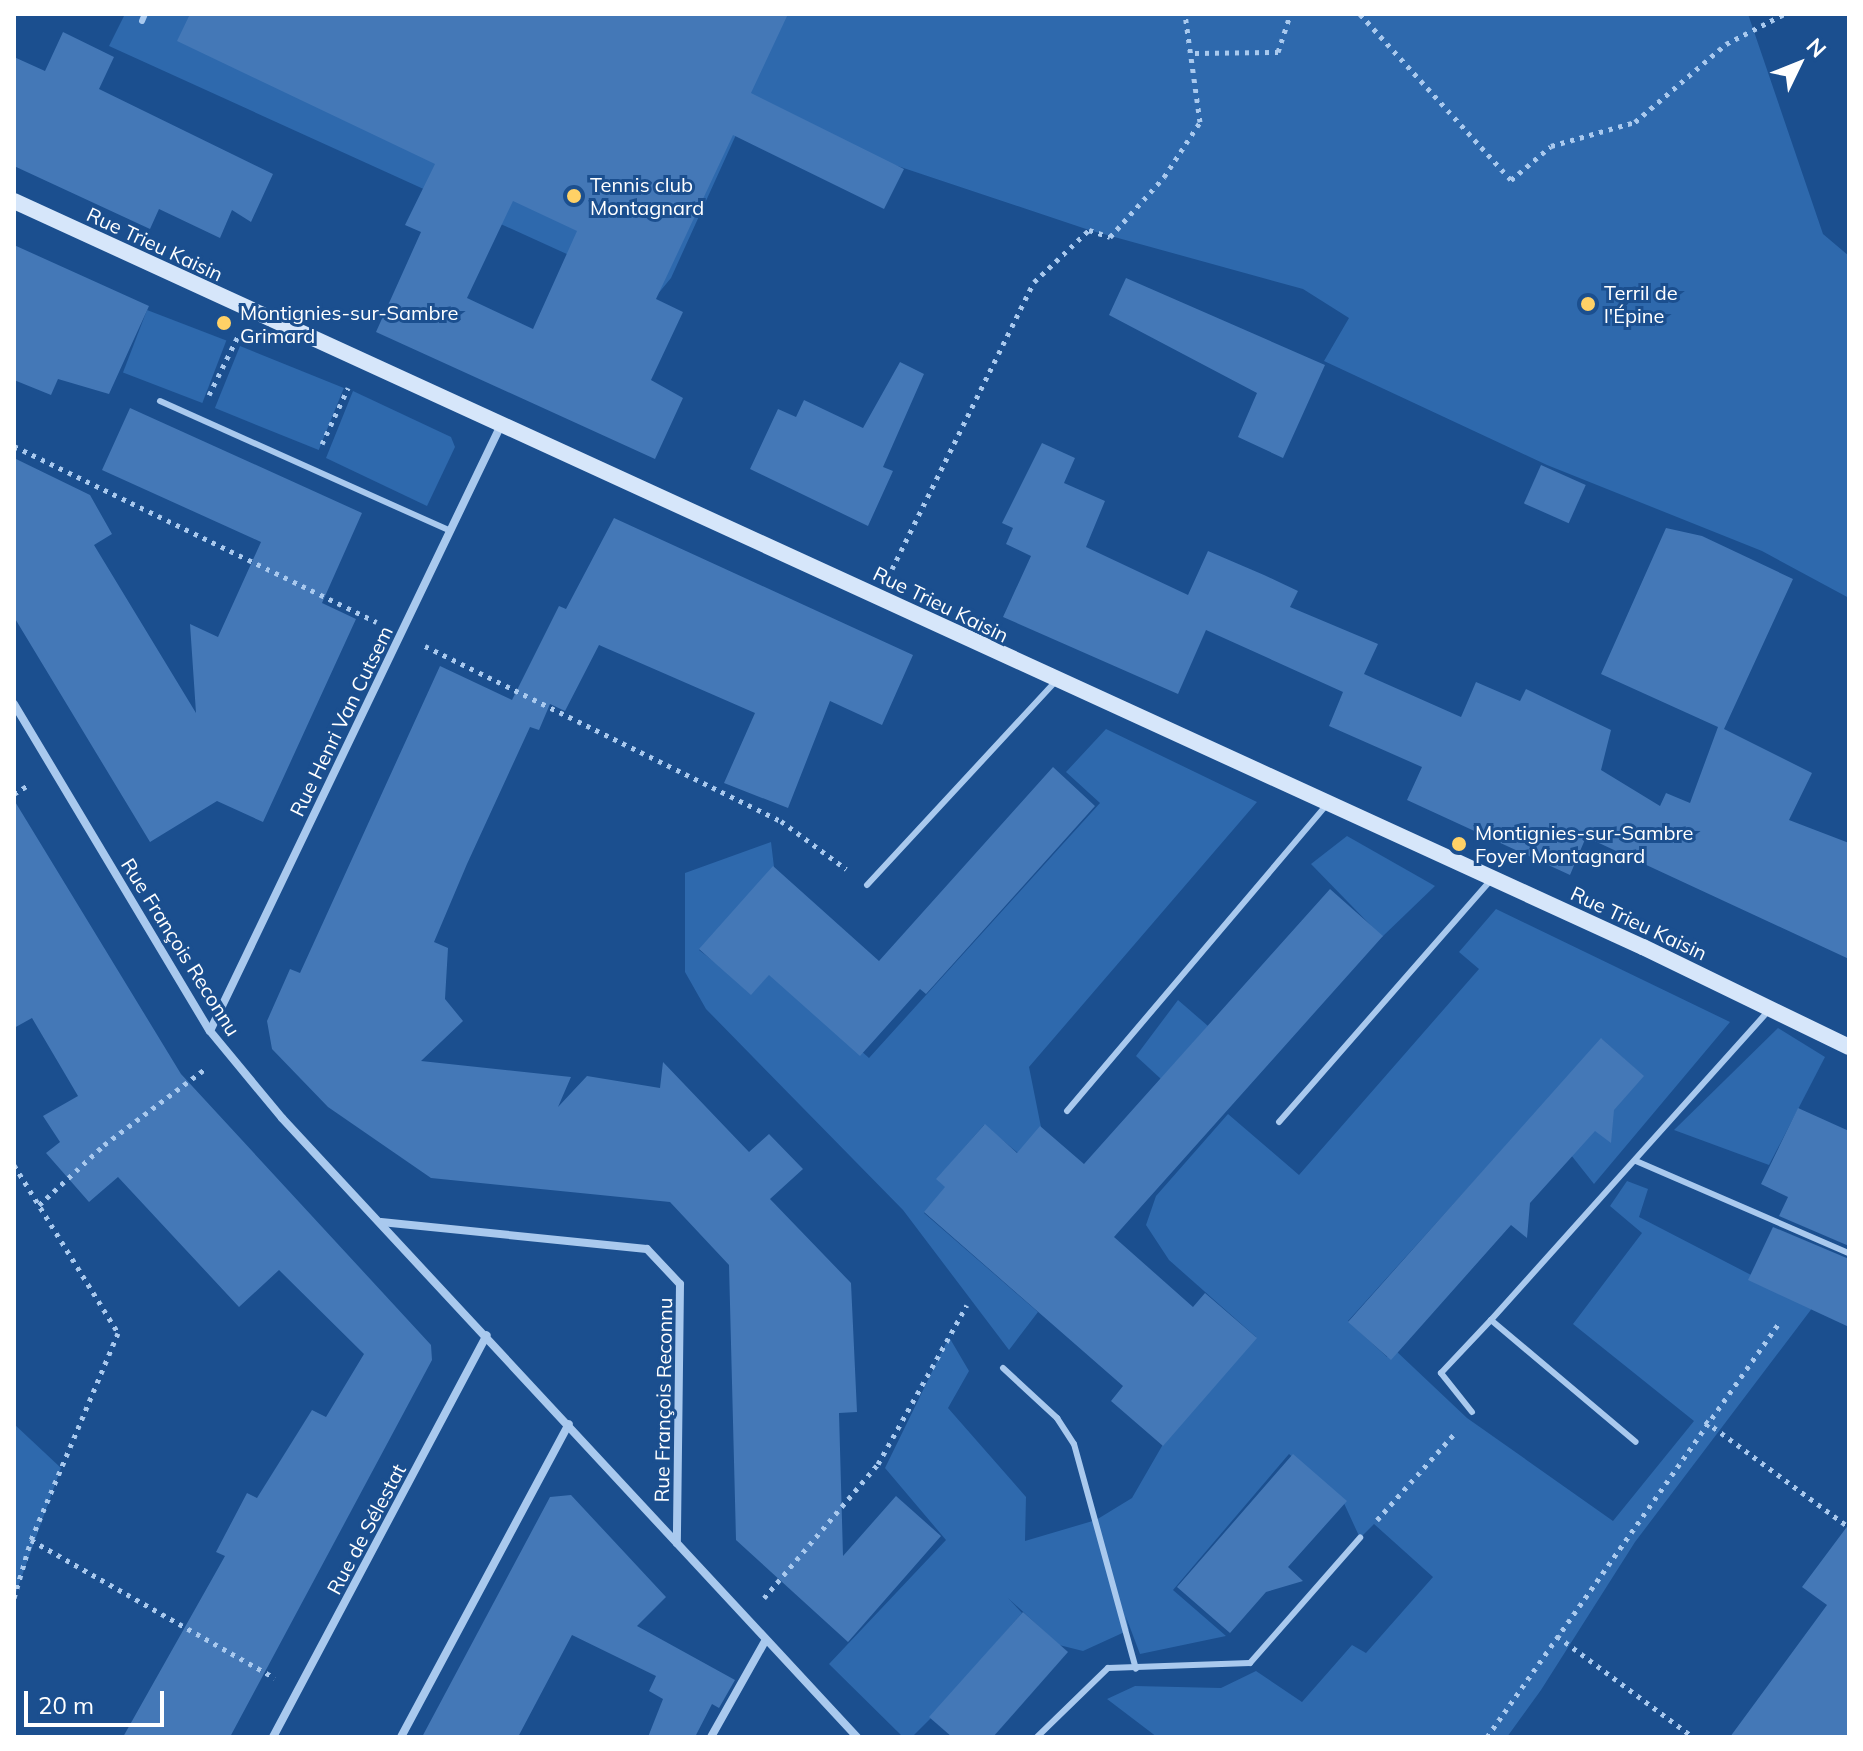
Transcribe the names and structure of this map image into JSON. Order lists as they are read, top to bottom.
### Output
{
  "streets": {
    "street": [
      "Rue Trieu Kaisin",
      "Rue Henri Van Cutsem",
      "Rue François Reconnu",
      "Rue de Sélestat"
    ]
  },
  "crossings": [
    ["Rue Trieu Kaisin", "Rue Henri Van Cutsem"],
    ["Rue Henri Van Cutsem", "Rue François Reconnu"],
    ["Rue François Reconnu", "Rue de Sélestat"]
  ],
  "places": [
    "Tennis club Montagnard",
    "Terril de l'Épine",
    "Montignies-sur-Sambre Grimard",
    "Montignies-sur-Sambre Foyer Montagnard"
  ],
  "scale_bar": "20 m",
  "north": "top right"
}
